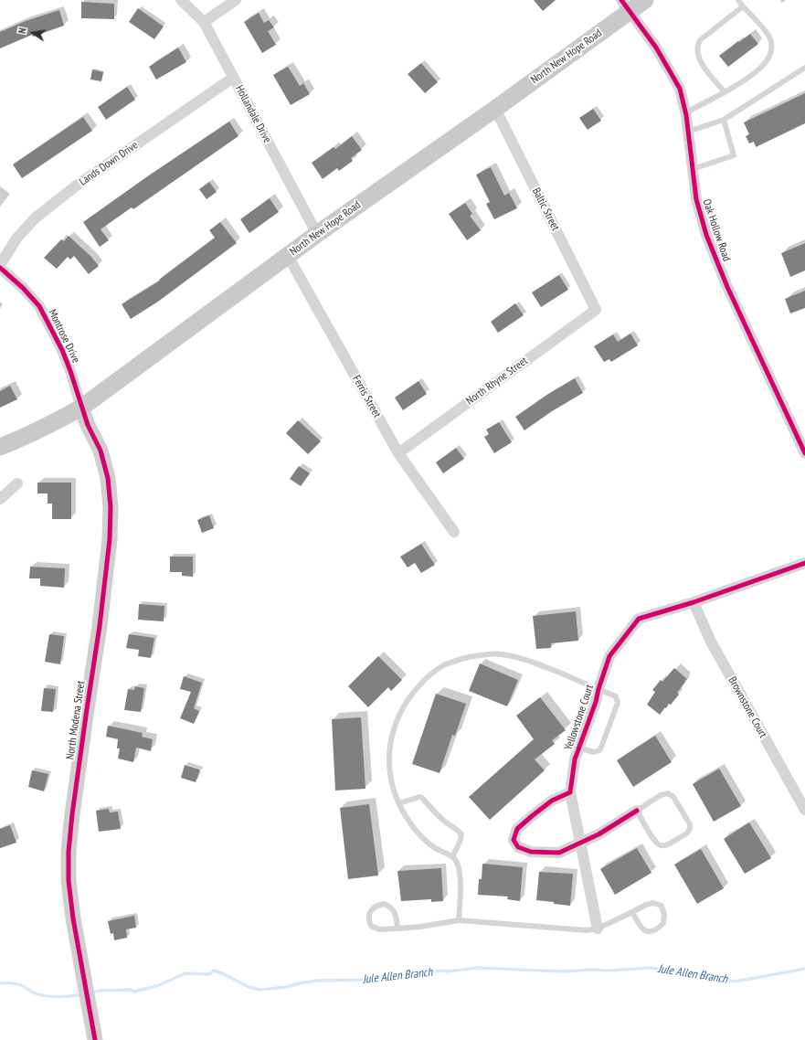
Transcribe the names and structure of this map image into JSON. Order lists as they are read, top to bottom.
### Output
{
  "streets": {
    "main road": ["North New Hope Road"],
    "street": [
      "Hollandale Drive",
      "Lands Down Drive",
      "Baltic Street",
      "Oak Hollow Road",
      "Montrose Drive",
      "North Rhyne Street",
      "Ferris Street",
      "Brownstone Court",
      "Yellowstone Court",
      "North Modena Street"
    ]
  },
  "crossings": [
    ["North New Hope Road", "Hollandale Drive"],
    ["North New Hope Road", "Baltic Street"],
    ["North New Hope Road", "Oak Hollow Road"],
    ["North New Hope Road", "Montrose Drive"],
    ["North New Hope Road", "Ferris Street"],
    ["North New Hope Road", "North Modena Street"],
    ["Hollandale Drive", "Lands Down Drive"],
    ["Lands Down Drive", "Montrose Drive"],
    ["Baltic Street", "North Rhyne Street"],
    ["Montrose Drive", "North Modena Street"],
    ["North Rhyne Street", "Ferris Street"],
    ["Brownstone Court", "Yellowstone Court"]
  ],
  "water": ["Jule Allen Branch"],
  "north": "left"
}
